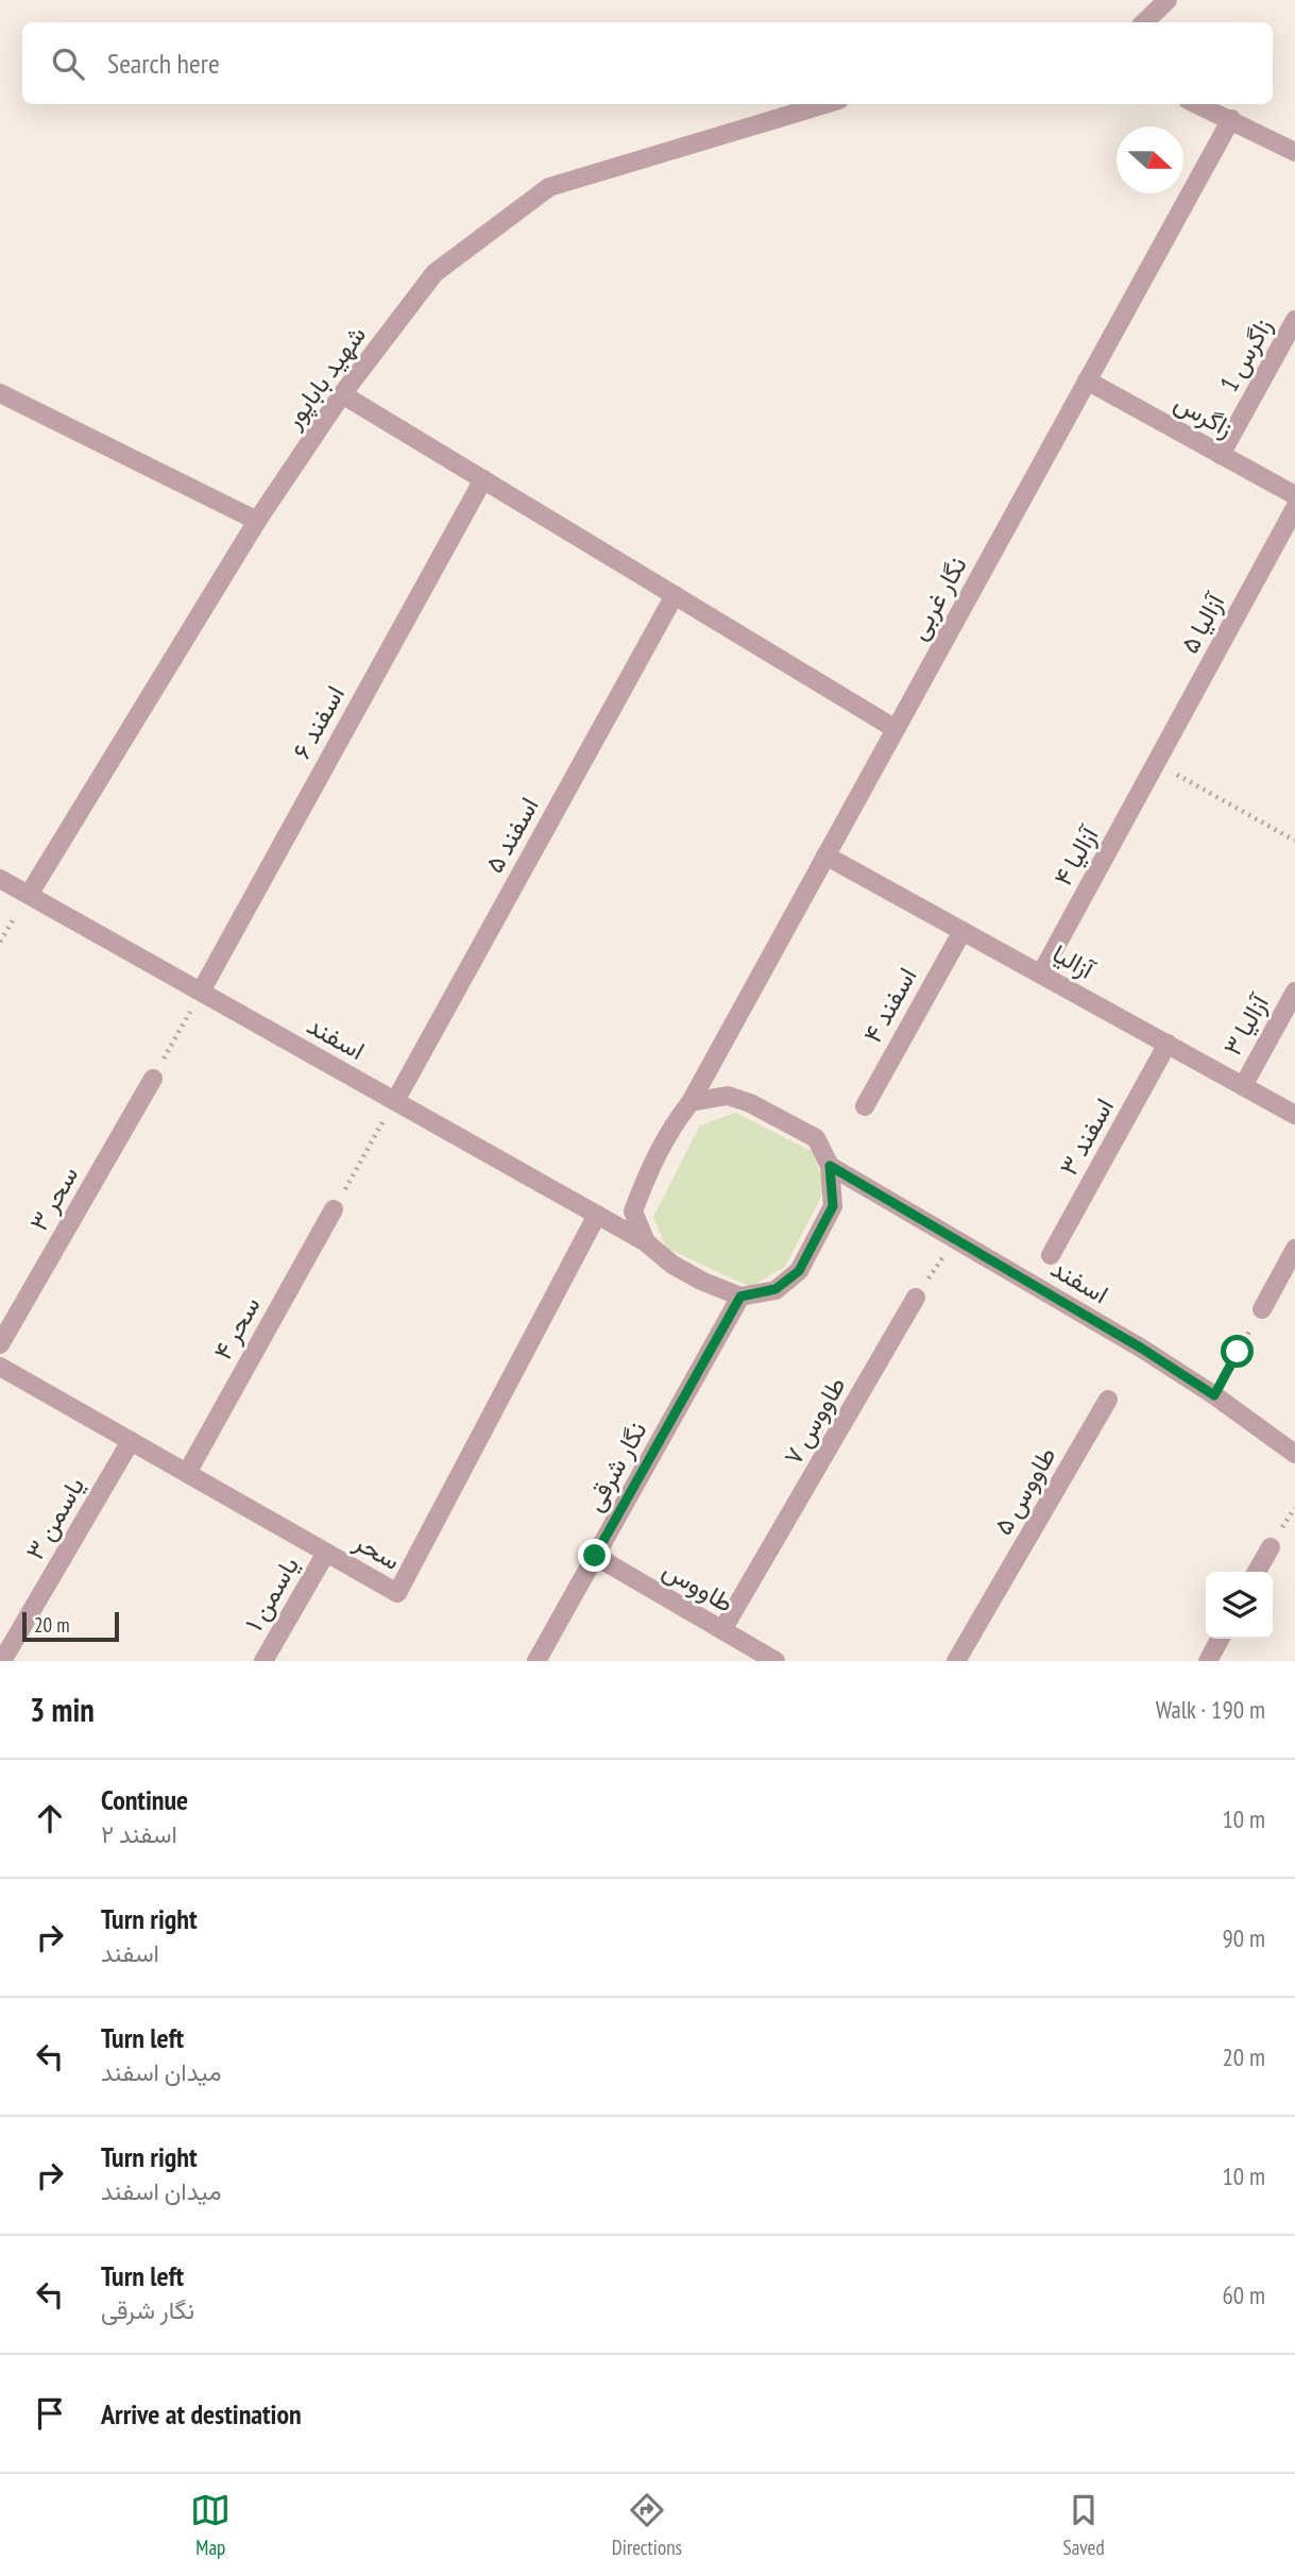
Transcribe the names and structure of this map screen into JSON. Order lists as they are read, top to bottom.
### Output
{
  "streets": {
    "street": [
      "زاگرس 1",
      "شهید باباپور",
      "زاگرس",
      "نگار غربی",
      "آزالیا ۵",
      "اسفند ۶",
      "اسفند ۵",
      "آزالیا ۴",
      "آزالیا",
      "اسفند ۴",
      "آزالیا ۳",
      "اسفند",
      "اسفند ۳",
      "سحر ۳",
      "سحر ۴",
      "طاووس ۷",
      "نگار شرقی",
      "طاووس ۵",
      "یاسمن ۳",
      "سحر",
      "طاووس",
      "یاسمن ۱"
    ]
  },
  "crossings": [
    ["زاگرس 1", "زاگرس"],
    ["شهید باباپور", "اسفند"],
    ["زاگرس", "نگار غربی"],
    ["نگار غربی", "آزالیا"],
    ["نگار غربی", "اسفند"],
    ["نگار غربی", "نگار شرقی"],
    ["آزالیا ۵", "آزالیا ۴"],
    ["اسفند ۶", "اسفند"],
    ["اسفند ۵", "اسفند"],
    ["آزالیا ۴", "آزالیا"],
    ["آزالیا", "اسفند ۴"],
    ["آزالیا", "آزالیا ۳"],
    ["آزالیا", "اسفند ۳"],
    ["اسفند", "نگار شرقی"],
    ["اسفند", "سحر"],
    ["سحر ۴", "سحر"],
    ["طاووس ۷", "طاووس"],
    ["نگار شرقی", "طاووس"],
    ["یاسمن ۳", "سحر"],
    ["سحر", "یاسمن ۱"]
  ],
  "scale_bar": "20 m",
  "north": "right",
  "page": {
    "search": "Search here",
    "scale": "20 m",
    "heading": ["3 min", "Walk · 190 m"],
    "list": [
      ["Continue", "اسفند ۲", "10 m"],
      ["Turn right", "اسفند", "90 m"],
      ["Turn left", "میدان اسفند", "20 m"],
      ["Turn right", "میدان اسفند", "10 m"],
      ["Turn left", "نگار شرقی", "60 m"],
      "Arrive at destination"
    ],
    "nav": ["Map", "Directions", "Saved"]
  }
}
